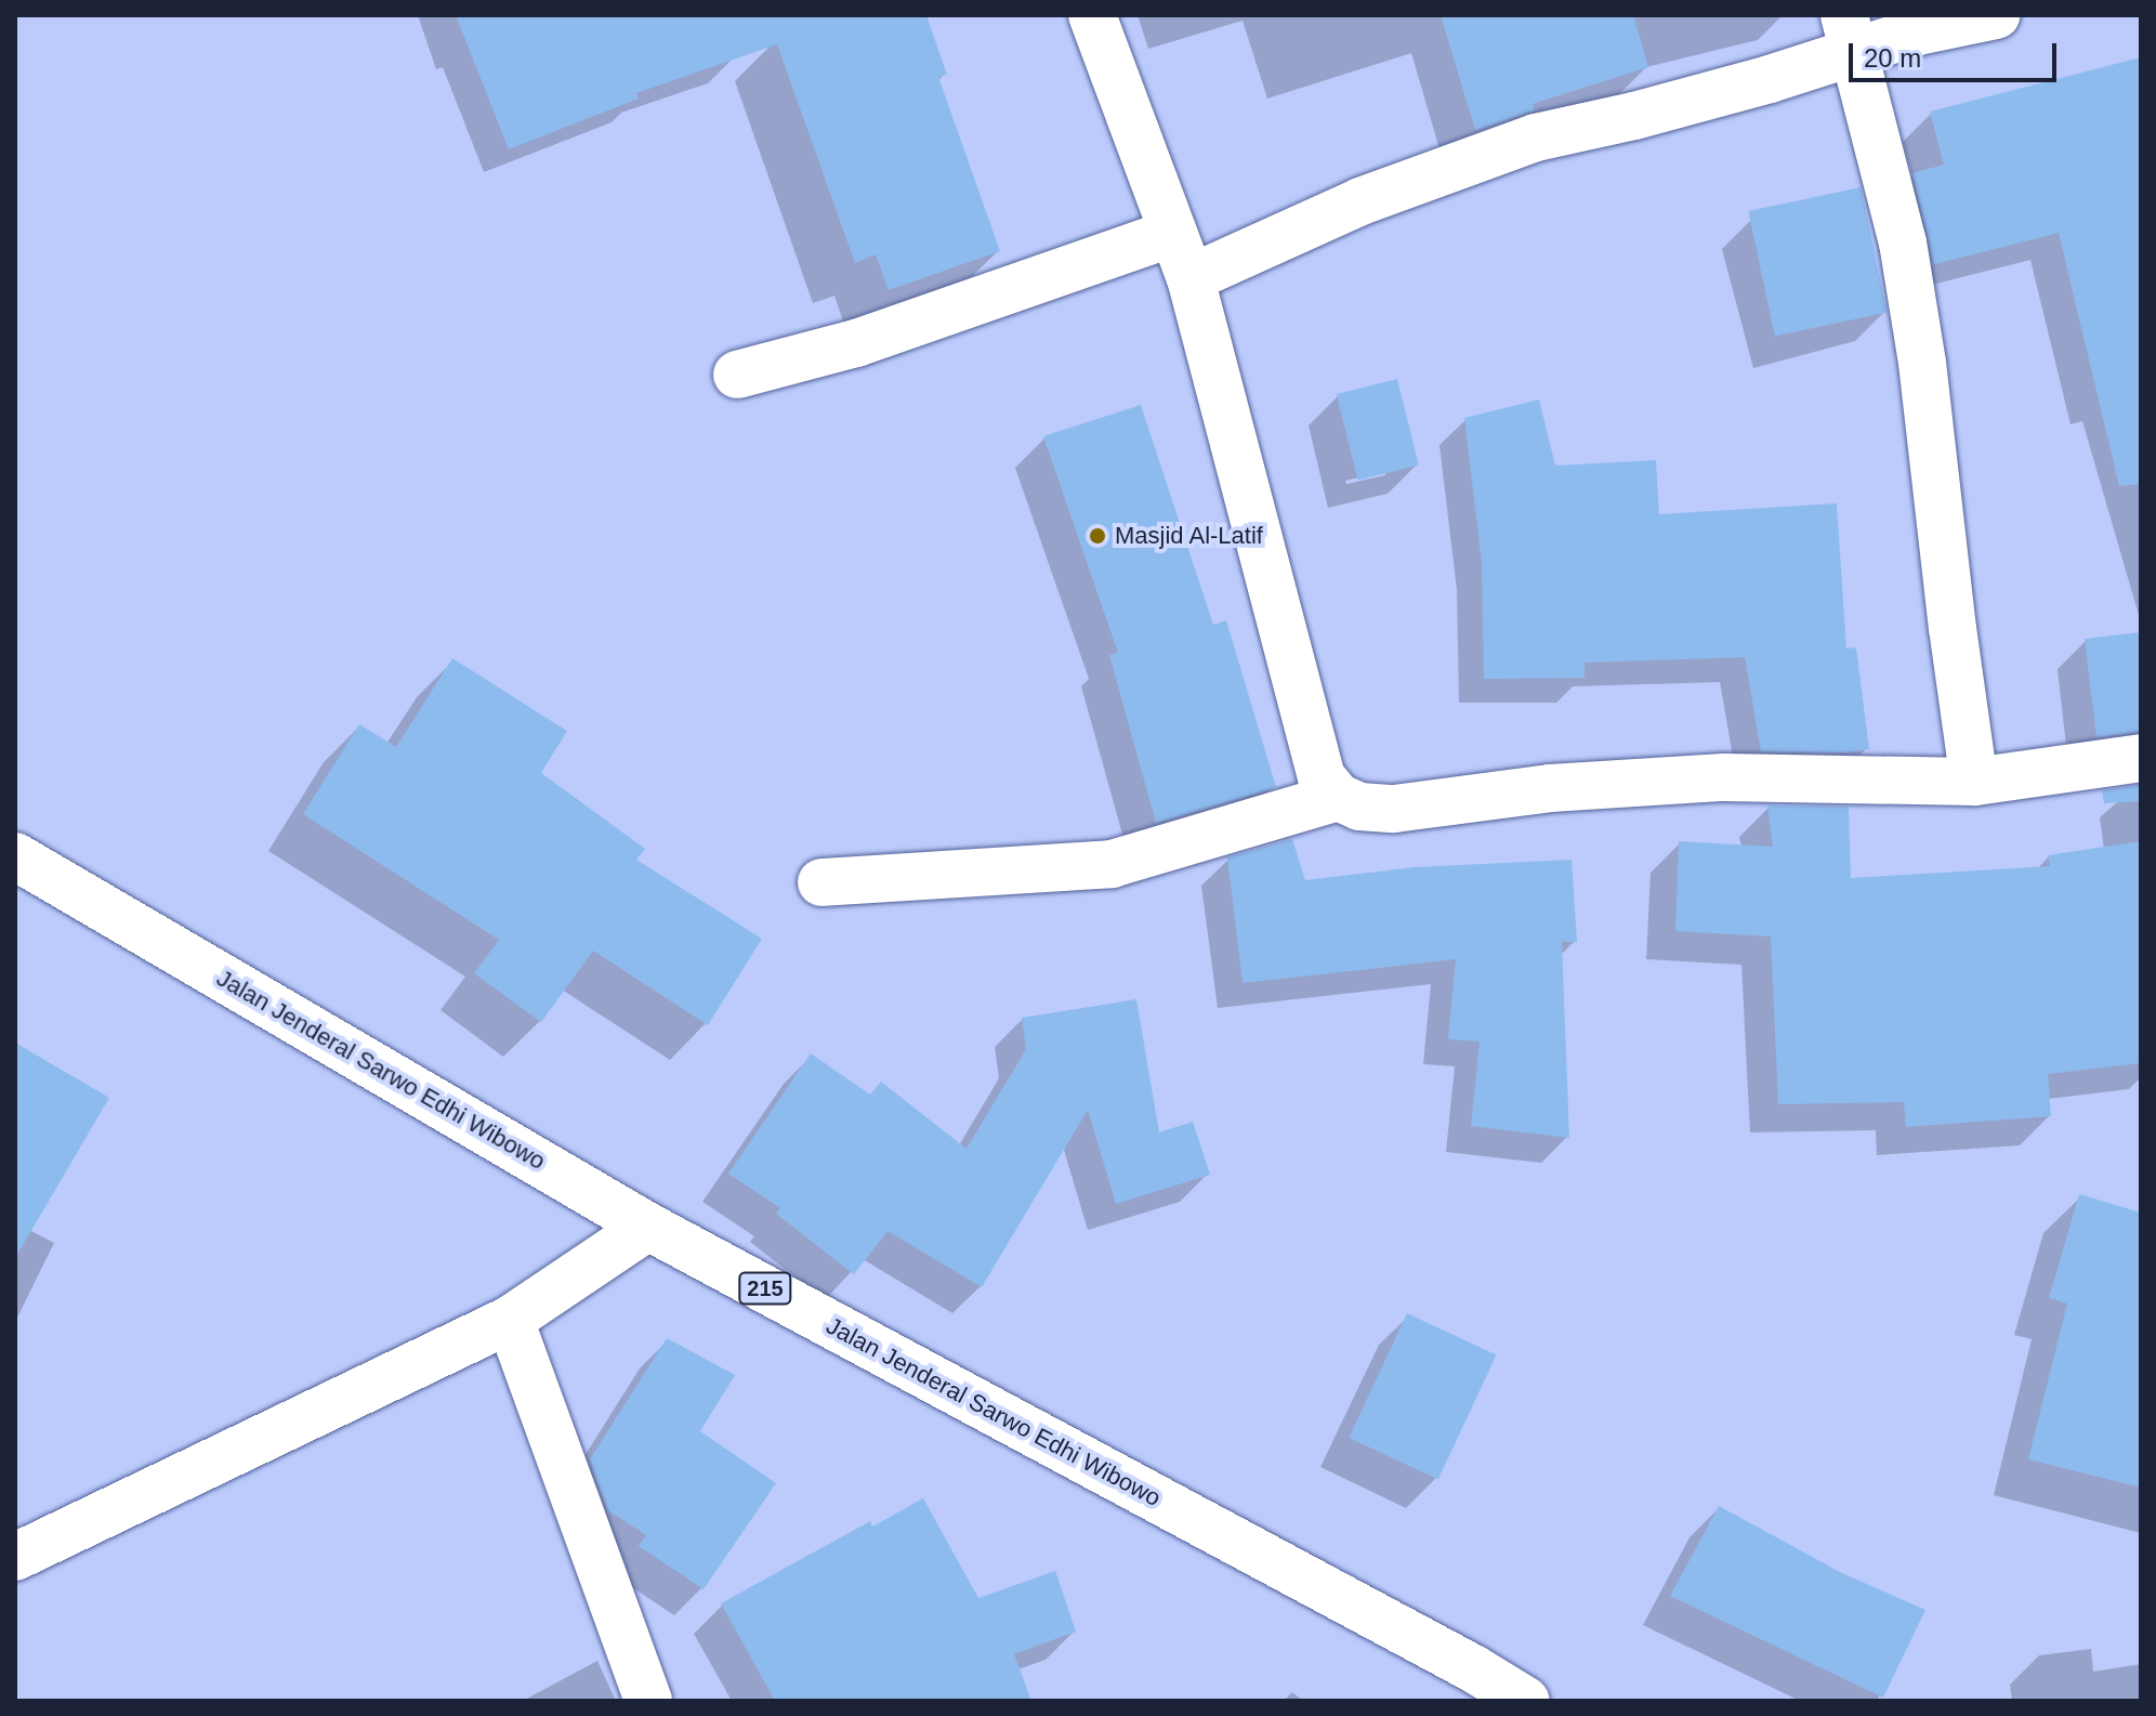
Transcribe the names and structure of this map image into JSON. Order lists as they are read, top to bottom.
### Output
{
  "streets": {
    "street": ["Jalan Jenderal Sarwo Edhi Wibowo", "215"]
  },
  "places": ["Masjid Al-Latif"],
  "scale_bar": "20 m"
}
